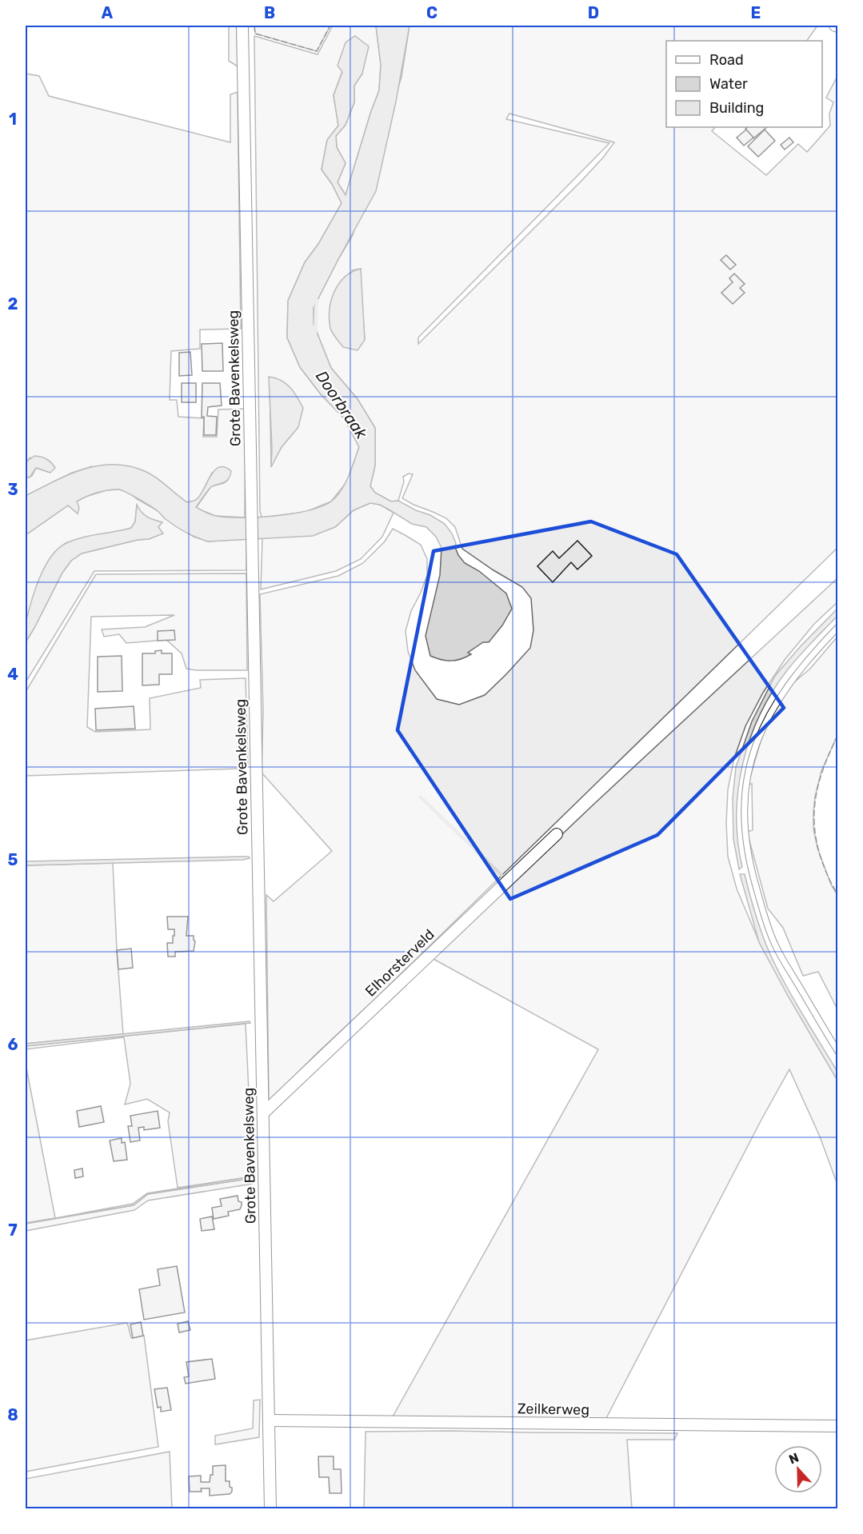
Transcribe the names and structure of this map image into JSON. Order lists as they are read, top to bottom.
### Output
{
  "streets": {
    "street": ["Grote Bavenkelsweg", "Elhorsterveld", "Zeilkerweg"]
  },
  "crossings": [
    ["Grote Bavenkelsweg", "Elhorsterveld"],
    ["Grote Bavenkelsweg", "Zeilkerweg"]
  ],
  "water": ["Doorbraak"],
  "legend": ["Road", "Water", "Building"],
  "north": "top",
  "grid": {
    "columns": [
      "A",
      "B",
      "C",
      "D",
      "E"
    ],
    "rows": [
      "1",
      "2",
      "3",
      "4",
      "5",
      "6",
      "7",
      "8"
    ]
  }
}
